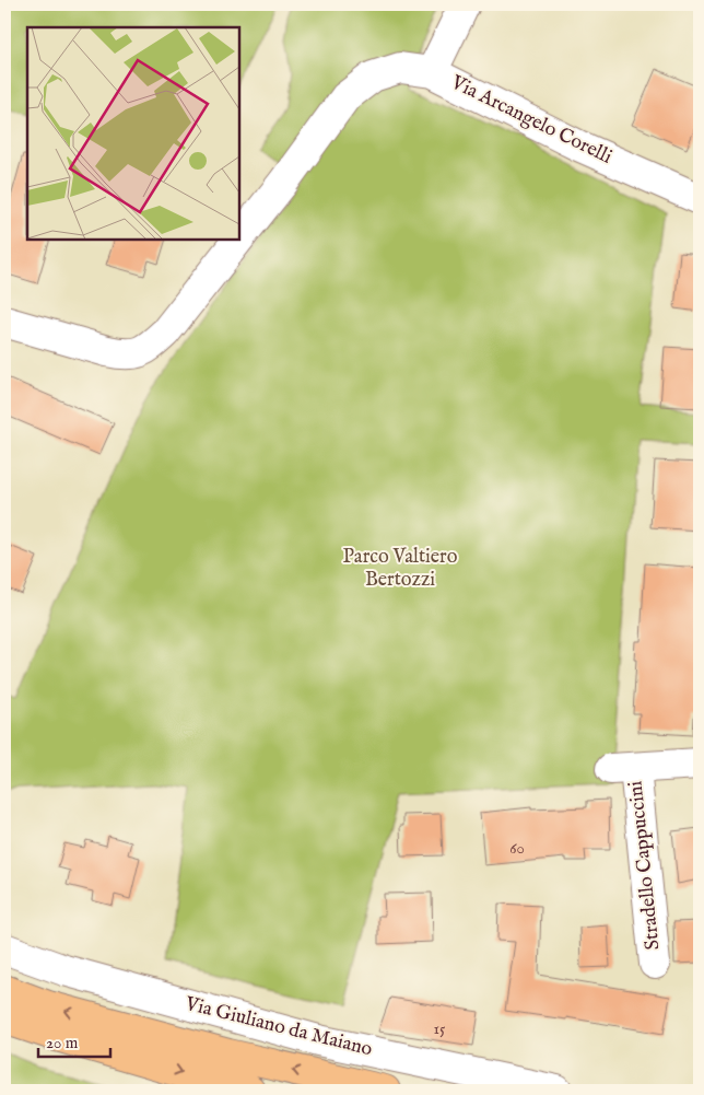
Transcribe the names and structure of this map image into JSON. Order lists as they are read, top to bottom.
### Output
{
  "streets": {
    "street": ["Via Arcangelo Corelli", "Stradello Cappuccini", "Via Giuliano da Maiano"]
  },
  "parks": ["Parco Valtiero Bertozzi"],
  "house_numbers": ["60", "15"],
  "scale_bar": "20 m"
}
